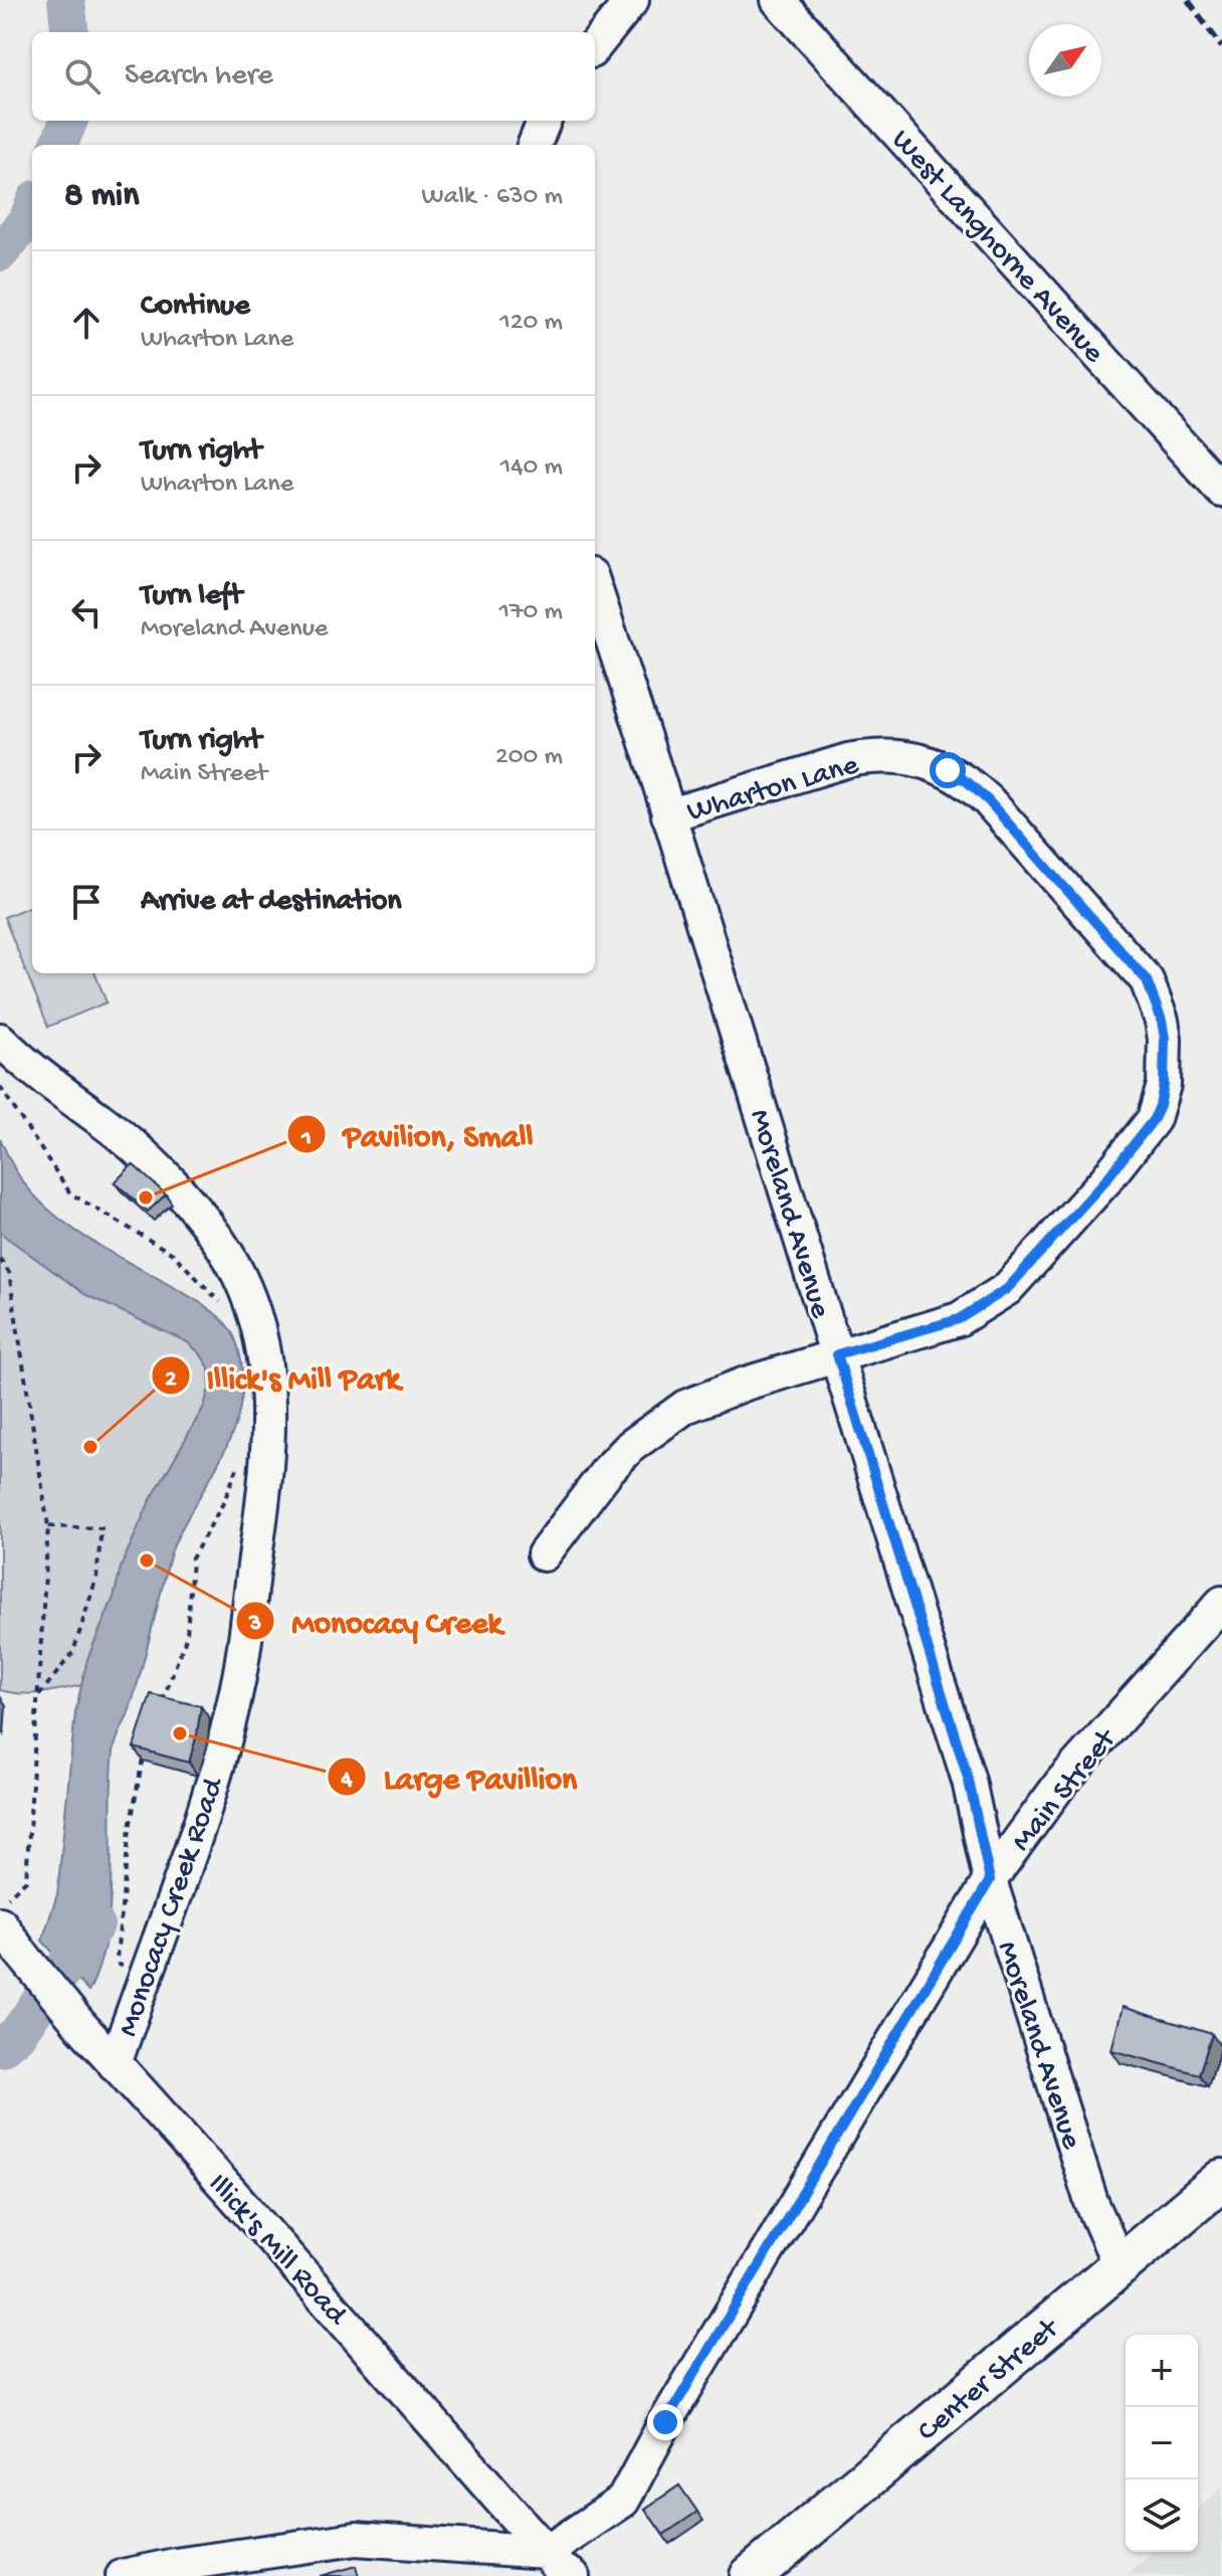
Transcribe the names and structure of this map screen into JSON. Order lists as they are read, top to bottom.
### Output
{
  "streets": {
    "main road": ["Center Street"],
    "street": [
      "West Langhorne Avenue",
      "Wharton Lane",
      "Moreland Avenue",
      "Main Street",
      "Monocacy Creek Road",
      "Illick's Mill Road"
    ]
  },
  "crossings": [
    ["Wharton Lane", "Moreland Avenue"],
    ["Moreland Avenue", "Main Street"],
    ["Moreland Avenue", "Center Street"],
    ["Main Street", "Illick's Mill Road"],
    ["Monocacy Creek Road", "Illick's Mill Road"]
  ],
  "places": [
    "Pavilion, Small",
    "Illick's Mill Park",
    "Monocacy Creek",
    "Large Pavillion"
  ],
  "north": "top right",
  "page": {
    "search": "Search here",
    "heading": ["8 min", "Walk · 630 m"],
    "list": [
      ["Continue", "Wharton Lane", "120 m"],
      ["Turn right", "Wharton Lane", "140 m"],
      ["Turn left", "Moreland Avenue", "170 m"],
      ["Turn right", "Main Street", "200 m"],
      "Arrive at destination"
    ],
    "map_buttons": ["+", "−"]
  }
}
